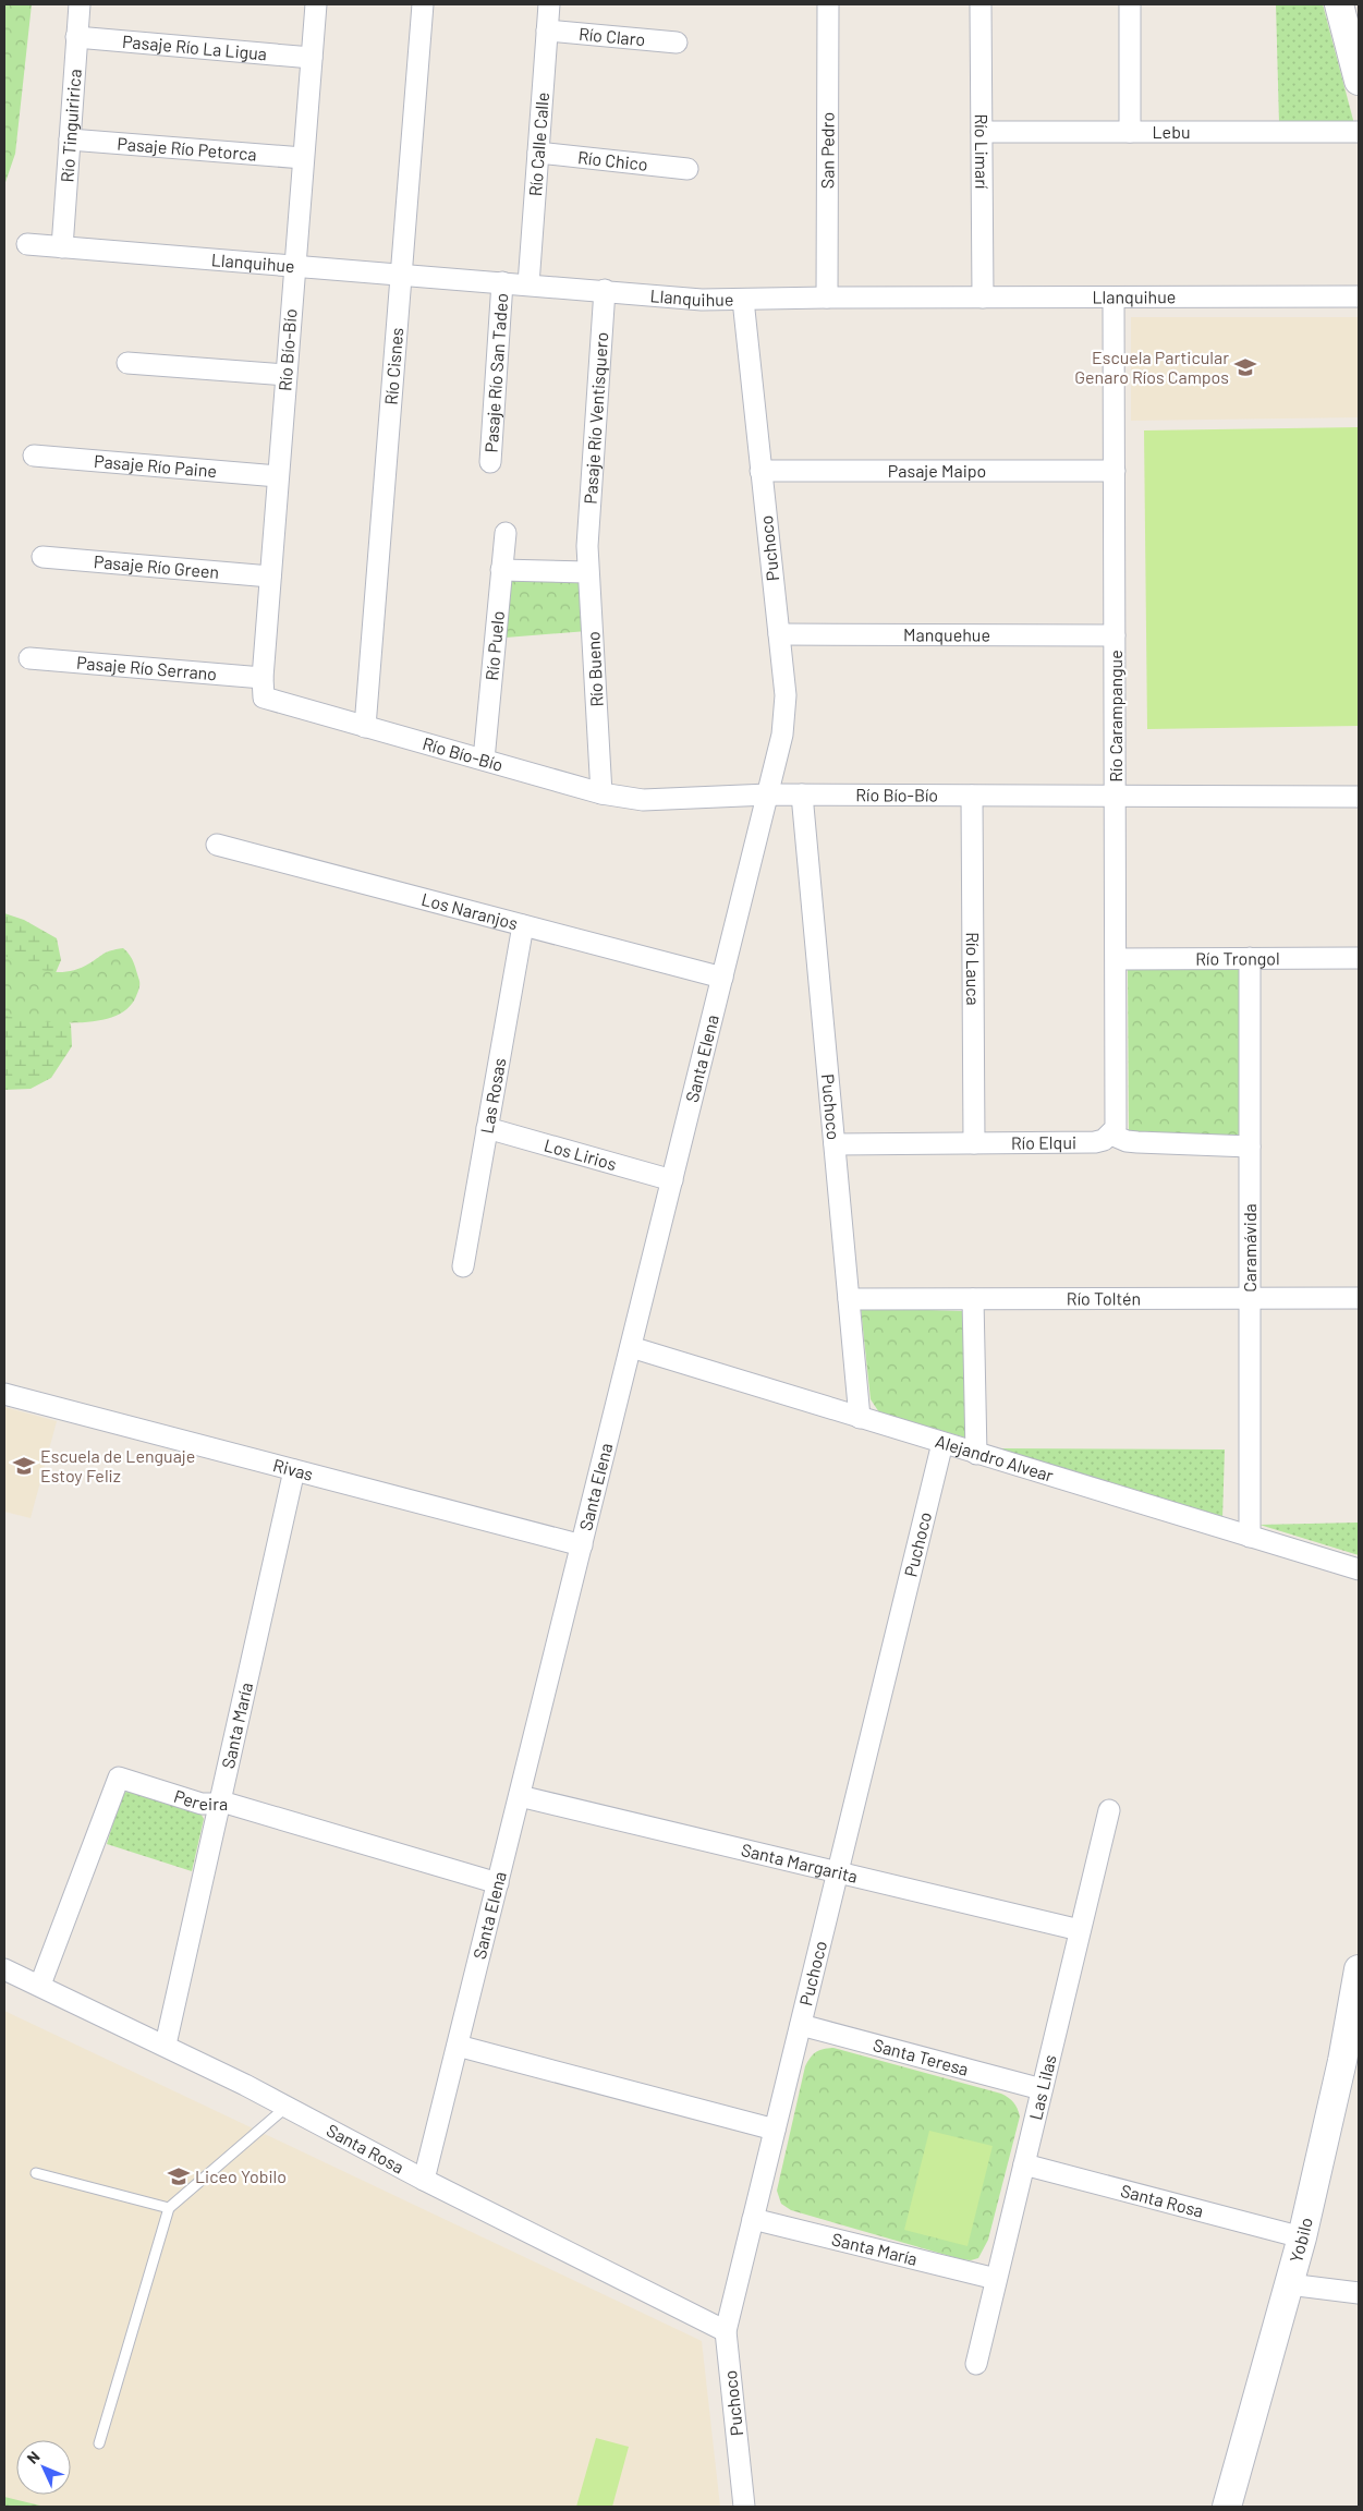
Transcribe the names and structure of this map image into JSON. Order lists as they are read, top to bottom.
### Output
{
  "streets": {
    "main road": ["Yobilo"],
    "street": [
      "Río Claro",
      "Pasaje Río La Ligua",
      "Río Tinguiririca",
      "Lebu",
      "Río Calle Calle",
      "Pasaje Río Petorca",
      "San Pedro",
      "Río Limarí",
      "Río Chico",
      "Llanquihue",
      "Río Bío-Bío",
      "Río Cisnes",
      "Pasaje Río San Tadeo",
      "Pasaje Río Ventisquero",
      "Pasaje Río Paine",
      "Pasaje Maipo",
      "Puchoco",
      "Pasaje Río Green",
      "Manquehue",
      "Río Puelo",
      "Pasaje Río Serrano",
      "Río Bueno",
      "Río Carampangue",
      "Los Naranjos",
      "Río Trongol",
      "Río Lauca",
      "Santa Elena",
      "Las Rosas",
      "Río Elqui",
      "Los Lirios",
      "Caramávida",
      "Río Toltén",
      "Alejandro Alvear",
      "Rivas",
      "Santa María",
      "Pereira",
      "Santa Margarita",
      "Santa Teresa",
      "Las Lilas",
      "Santa Rosa"
    ]
  },
  "crossings": [
    ["Río Claro", "Río Calle Calle"],
    ["Pasaje Río La Ligua", "Río Tinguiririca"],
    ["Pasaje Río La Ligua", "Río Bío-Bío"],
    ["Río Tinguiririca", "Pasaje Río Petorca"],
    ["Río Tinguiririca", "Llanquihue"],
    ["Lebu", "Río Limarí"],
    ["Río Calle Calle", "Río Chico"],
    ["Río Calle Calle", "Llanquihue"],
    ["Pasaje Río Petorca", "Río Bío-Bío"],
    ["San Pedro", "Llanquihue"],
    ["Río Limarí", "Llanquihue"],
    ["Llanquihue", "Río Bío-Bío"],
    ["Llanquihue", "Río Cisnes"],
    ["Llanquihue", "Pasaje Río San Tadeo"],
    ["Llanquihue", "Pasaje Río Ventisquero"],
    ["Llanquihue", "Puchoco"],
    ["Llanquihue", "Río Carampangue"],
    ["Río Bío-Bío", "Río Cisnes"],
    ["Río Bío-Bío", "Pasaje Río Paine"],
    ["Río Bío-Bío", "Puchoco"],
    ["Río Bío-Bío", "Pasaje Río Green"],
    ["Río Bío-Bío", "Río Puelo"],
    ["Río Bío-Bío", "Pasaje Río Serrano"],
    ["Río Bío-Bío", "Río Bueno"],
    ["Río Bío-Bío", "Río Carampangue"],
    ["Río Bío-Bío", "Río Lauca"],
    ["Río Bío-Bío", "Santa Elena"],
    ["Pasaje Río Ventisquero", "Río Bueno"],
    ["Pasaje Maipo", "Puchoco"],
    ["Pasaje Maipo", "Río Carampangue"],
    ["Puchoco", "Manquehue"],
    ["Puchoco", "Santa Elena"],
    ["Puchoco", "Río Elqui"],
    ["Puchoco", "Río Toltén"],
    ["Puchoco", "Alejandro Alvear"],
    ["Puchoco", "Santa María"],
    ["Puchoco", "Santa Margarita"],
    ["Puchoco", "Santa Teresa"],
    ["Puchoco", "Santa Rosa"],
    ["Manquehue", "Río Carampangue"],
    ["Río Carampangue", "Río Trongol"],
    ["Río Carampangue", "Río Elqui"],
    ["Los Naranjos", "Santa Elena"],
    ["Los Naranjos", "Las Rosas"],
    ["Río Trongol", "Caramávida"],
    ["Río Lauca", "Río Elqui"],
    ["Santa Elena", "Los Lirios"],
    ["Santa Elena", "Alejandro Alvear"],
    ["Santa Elena", "Rivas"],
    ["Santa Elena", "Pereira"],
    ["Santa Elena", "Santa Margarita"],
    ["Santa Elena", "Santa Rosa"],
    ["Las Rosas", "Los Lirios"],
    ["Caramávida", "Río Toltén"],
    ["Caramávida", "Alejandro Alvear"],
    ["Rivas", "Santa María"],
    ["Santa María", "Pereira"],
    ["Santa María", "Las Lilas"],
    ["Santa María", "Santa Rosa"],
    ["Pereira", "Santa Rosa"],
    ["Santa Margarita", "Las Lilas"],
    ["Santa Teresa", "Las Lilas"],
    ["Las Lilas", "Santa Rosa"],
    ["Santa Rosa", "Yobilo"]
  ],
  "places": {
    "school or university": ["Escuela Particular Genaro Ríos Campos", "Escuela de Lenguaje Estoy Feliz", "Liceo Yobilo"]
  },
  "north": "top left"
}
